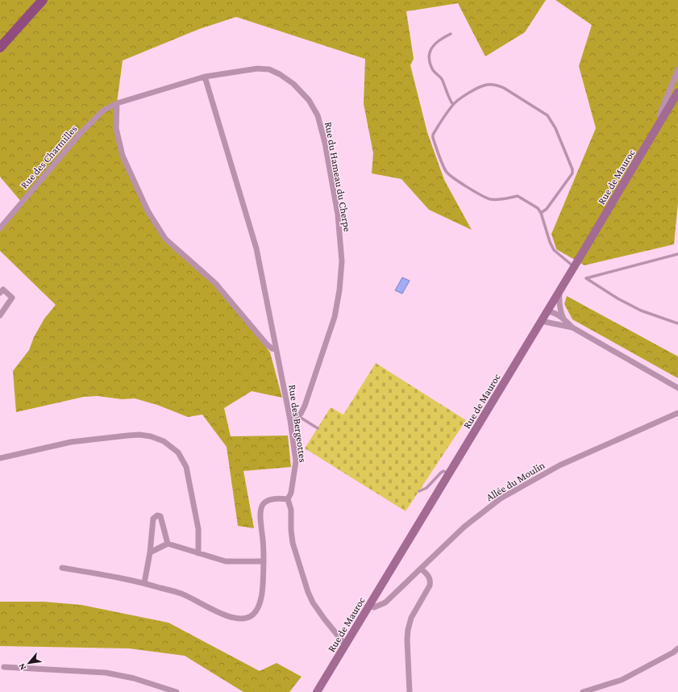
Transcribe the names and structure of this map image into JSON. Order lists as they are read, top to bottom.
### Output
{
  "streets": {
    "street": [
      "Rue des Charmilles",
      "Rue du Hameau du Cherpe",
      "Rue de Mauroc",
      "Rue des Bergeottes",
      "Allée du Moulin"
    ]
  },
  "crossings": [
    ["Rue des Charmilles", "Rue du Hameau du Cherpe"],
    ["Rue de Mauroc", "Allée du Moulin"]
  ],
  "north": "bottom left"
}
